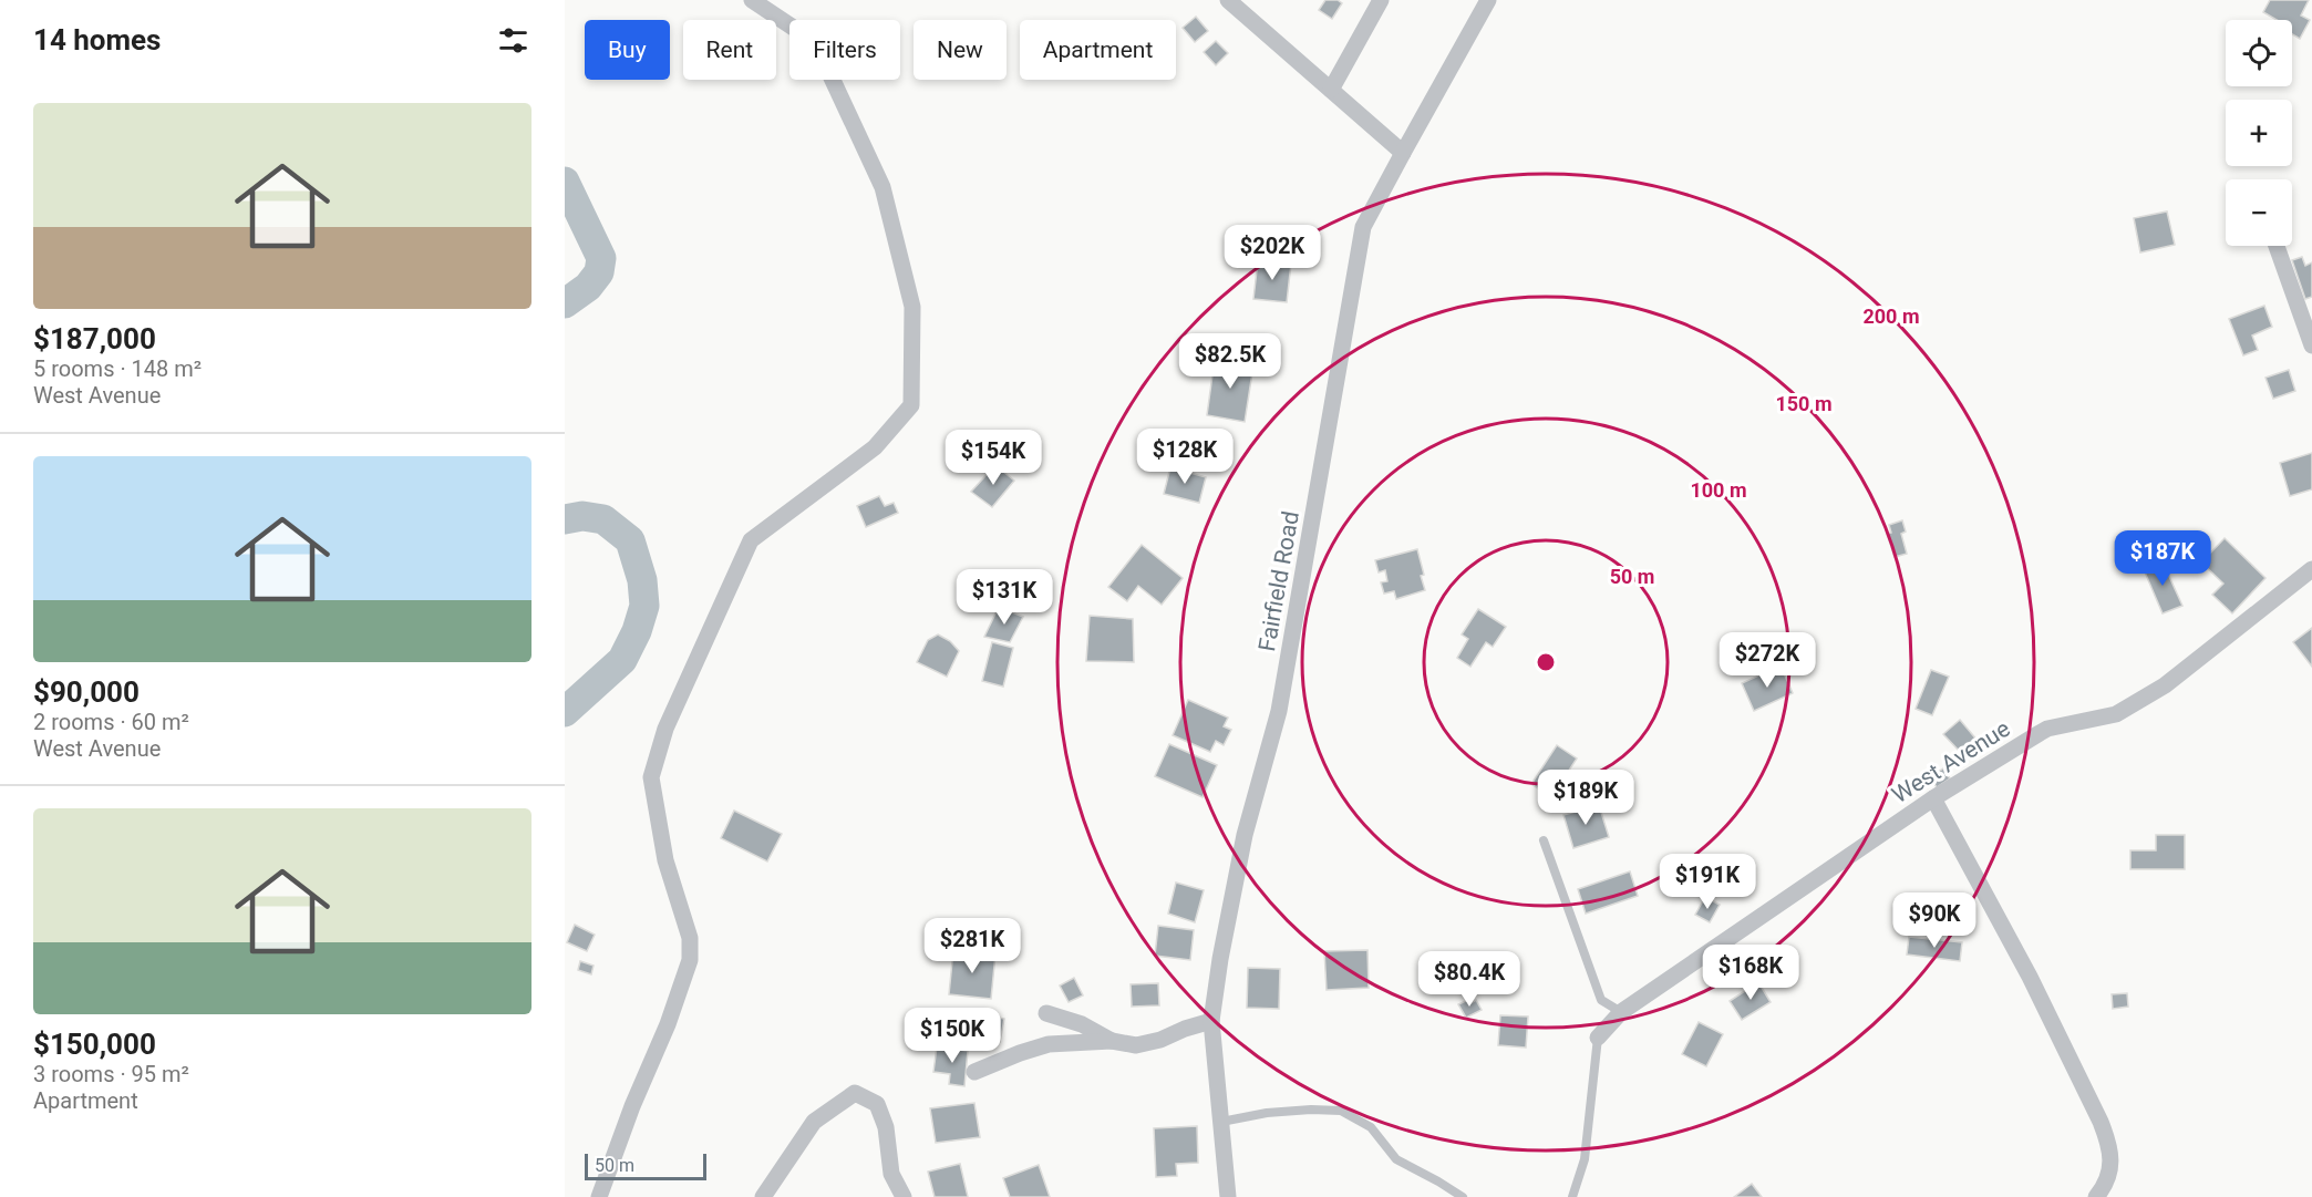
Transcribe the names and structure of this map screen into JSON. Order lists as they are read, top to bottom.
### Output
{
  "streets": {
    "street": ["Fairfield Road", "West Avenue"]
  },
  "scale_bar": "50 m",
  "page": {
    "heading": "14 homes",
    "map_buttons": ["+", "−"],
    "chip": [
      "Buy",
      "Rent",
      "Filters",
      "New",
      "Apartment"
    ],
    "list": [
      {
        "name": "$187,000",
        "note": "5 rooms · 148 m² · West Avenue"
      },
      {
        "name": "$90,000",
        "note": "2 rooms · 60 m² · West Avenue"
      },
      {
        "name": "$150,000",
        "note": "3 rooms · 95 m² · Apartment"
      }
    ],
    "price": [
      "$202K",
      "$82.5K",
      "$128K",
      "$154K",
      "$187K",
      "$131K",
      "$272K",
      "$189K",
      "$191K",
      "$90K",
      "$281K",
      "$168K",
      "$80.4K",
      "$150K"
    ],
    "scale": "50 m"
  },
  "rings": [
    "200 m",
    "150 m",
    "100 m",
    "50 m"
  ]
}
